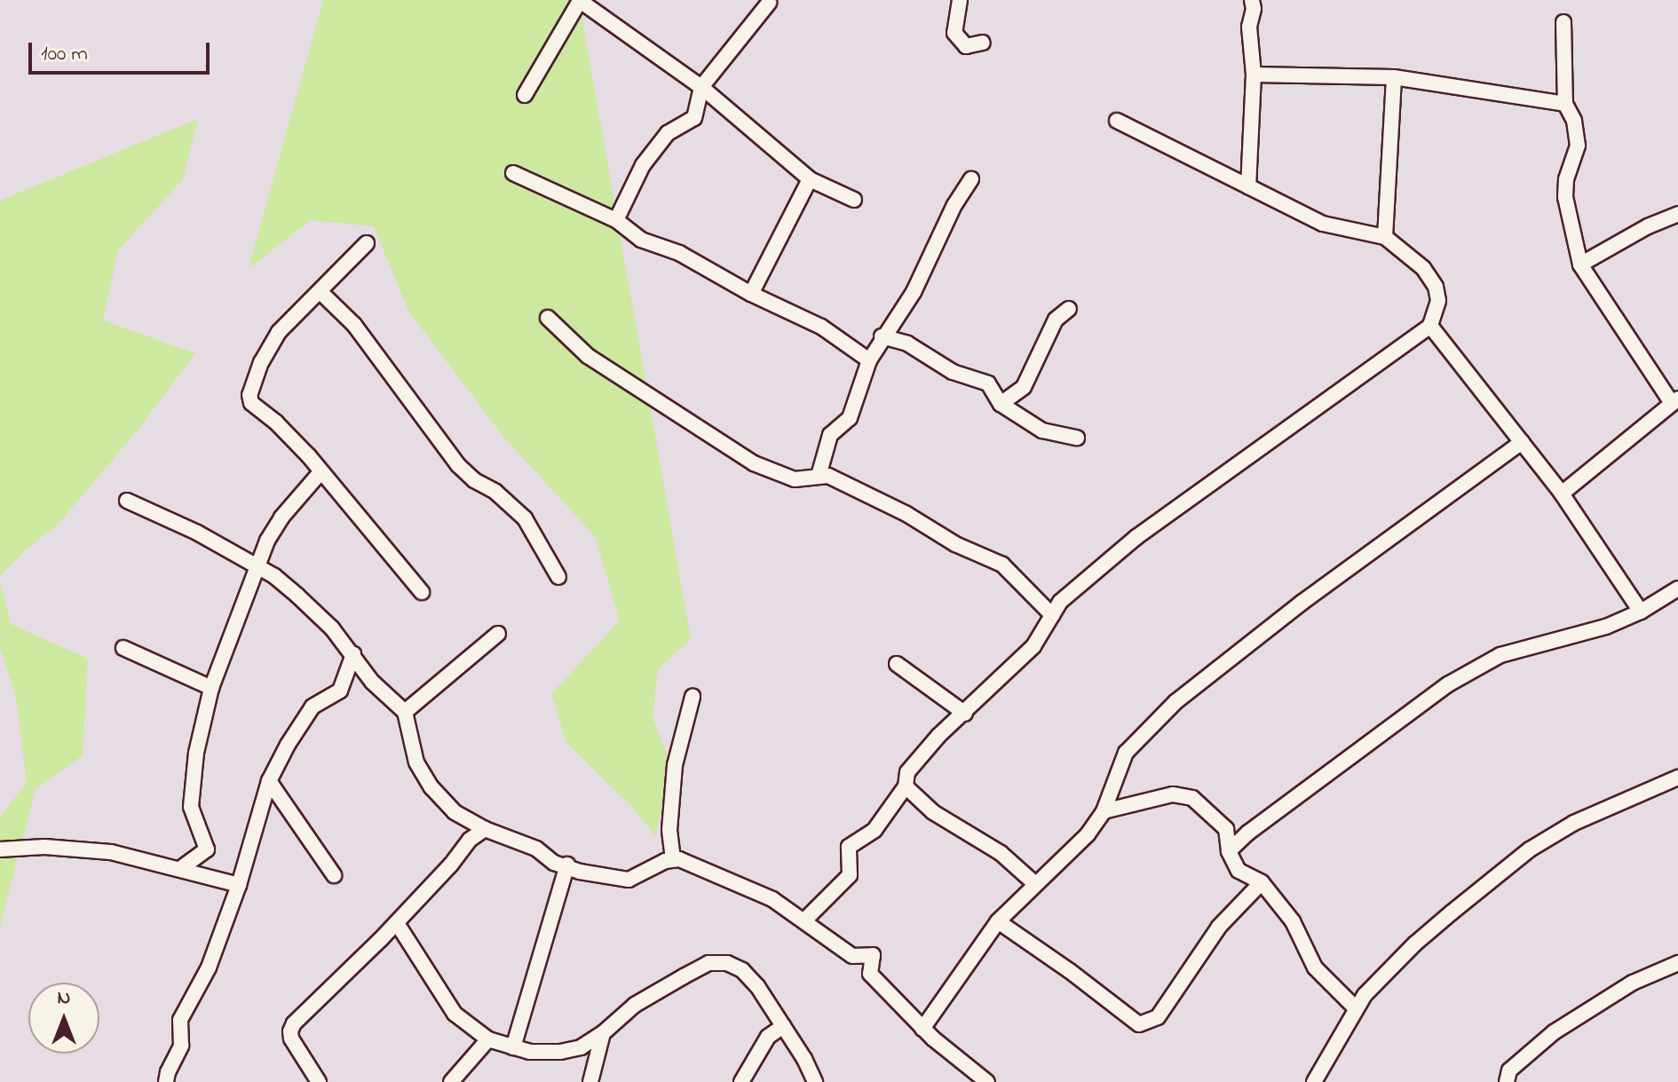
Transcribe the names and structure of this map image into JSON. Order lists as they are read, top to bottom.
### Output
{
  "scale_bar": "100 m",
  "north": "top"
}
